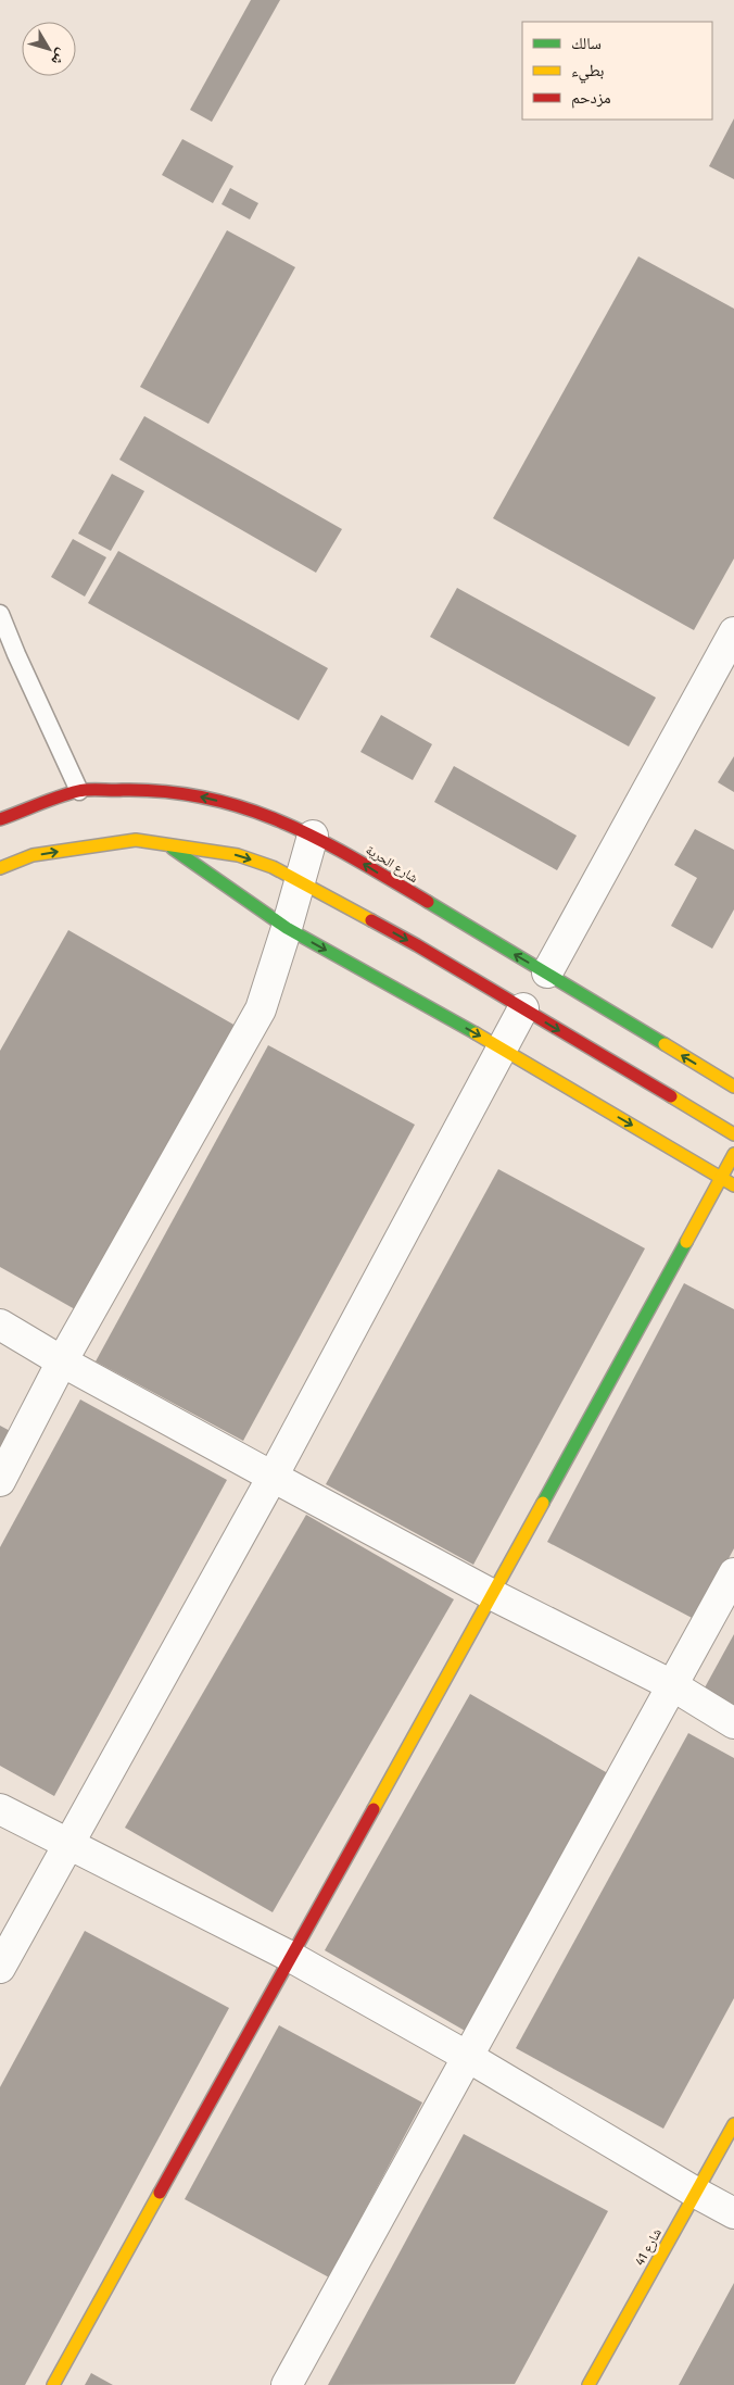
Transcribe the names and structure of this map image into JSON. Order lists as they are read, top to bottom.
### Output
{
  "streets": {
    "street": ["شارع الحرية", "شارع 41"]
  },
  "legend": ["سالك", "بطيء", "مزدحم"],
  "north": "bottom right"
}
